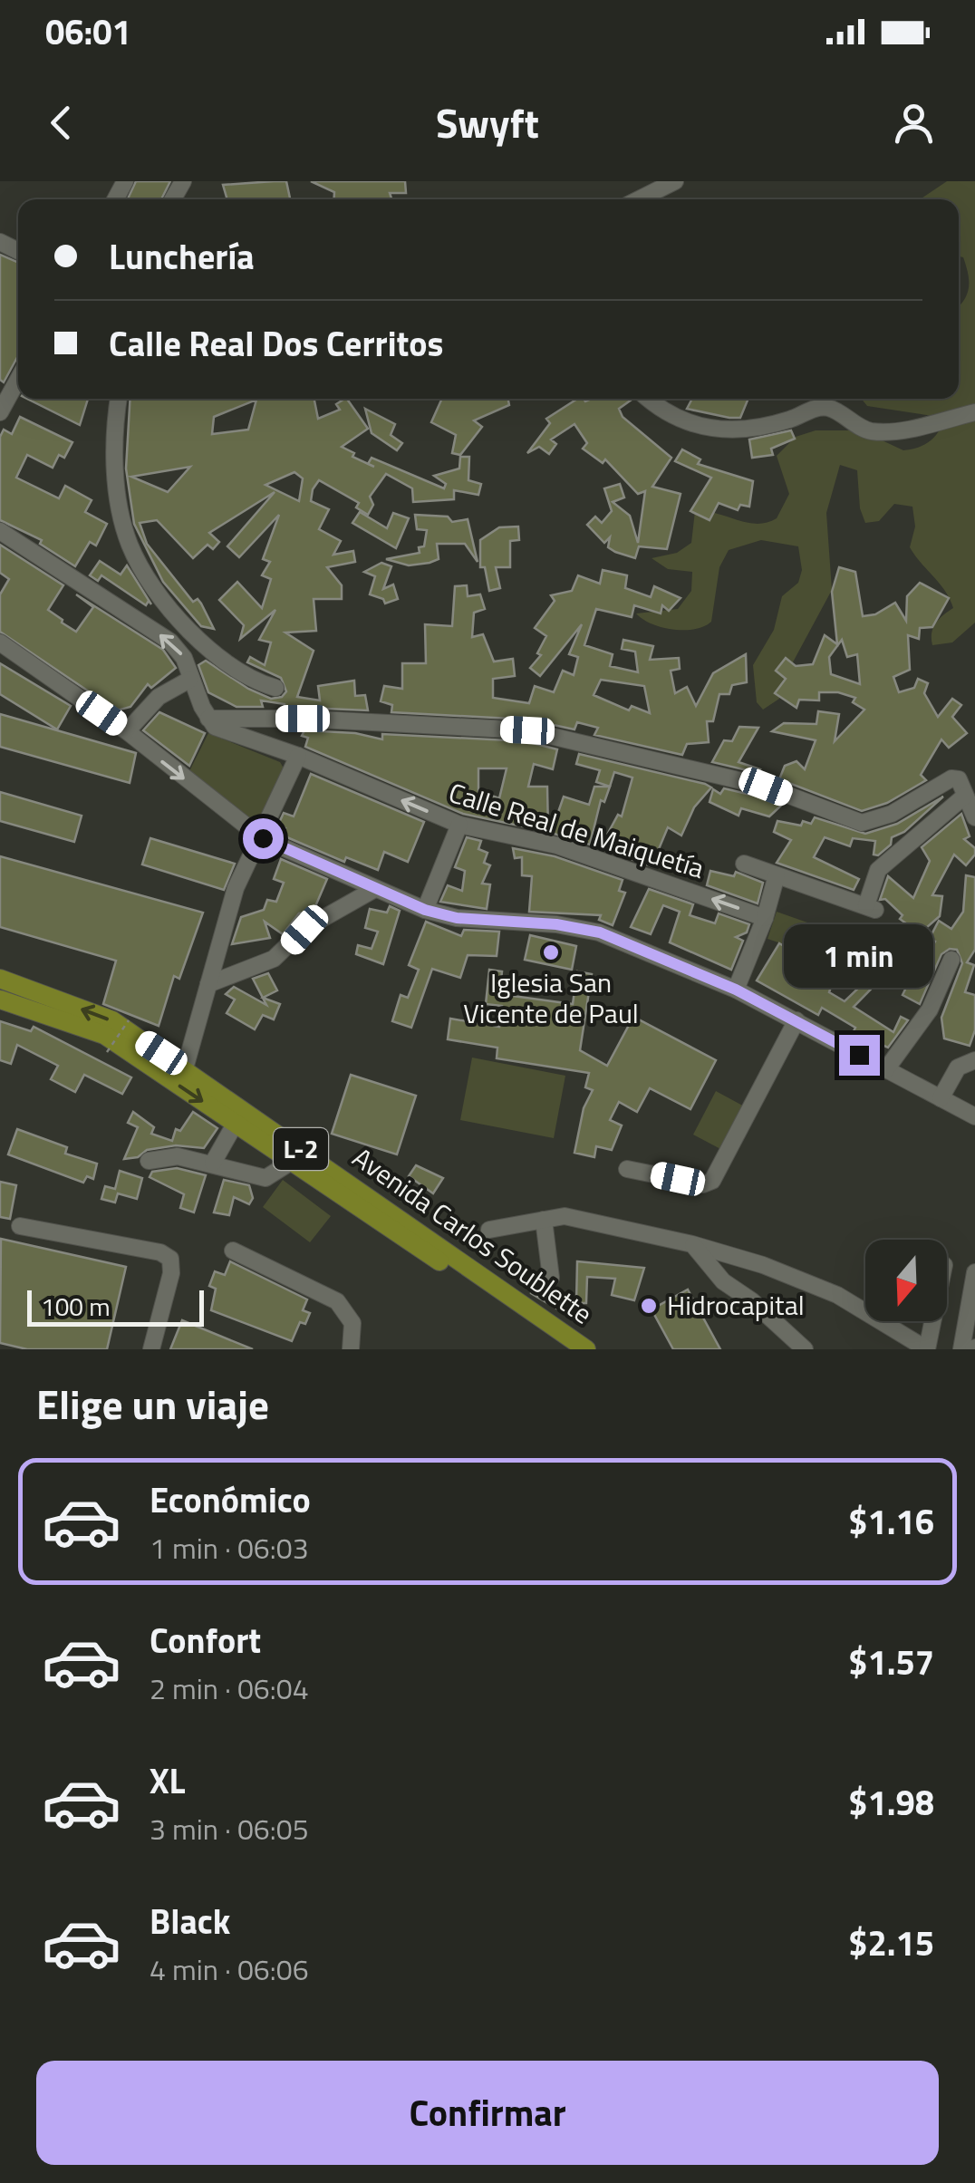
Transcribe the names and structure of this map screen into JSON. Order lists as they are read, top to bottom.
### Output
{
  "streets": {
    "main road": ["L-2", "Avenida Carlos Soublette"],
    "street": ["Calle Real de Maiquetía"]
  },
  "places": ["Iglesia San Vicente de Paul", "Hidrocapital"],
  "scale_bar": "100 m",
  "north": "bottom",
  "page": {
    "status": "06:01",
    "header": "Swyft",
    "banner": ["Lunchería", "Calle Real Dos Cerritos"],
    "bubble": "1 min",
    "scale": "100 m",
    "heading": "Elige un viaje",
    "list": [
      {
        "name": "Económico",
        "note": "1 min · 06:03",
        "value": "$1.16"
      },
      {
        "name": "Confort",
        "note": "2 min · 06:04",
        "value": "$1.57"
      },
      {
        "name": "XL",
        "note": "3 min · 06:05",
        "value": "$1.98"
      },
      {
        "name": "Black",
        "note": "4 min · 06:06",
        "value": "$2.15"
      }
    ],
    "buttons": "Confirmar"
  }
}
